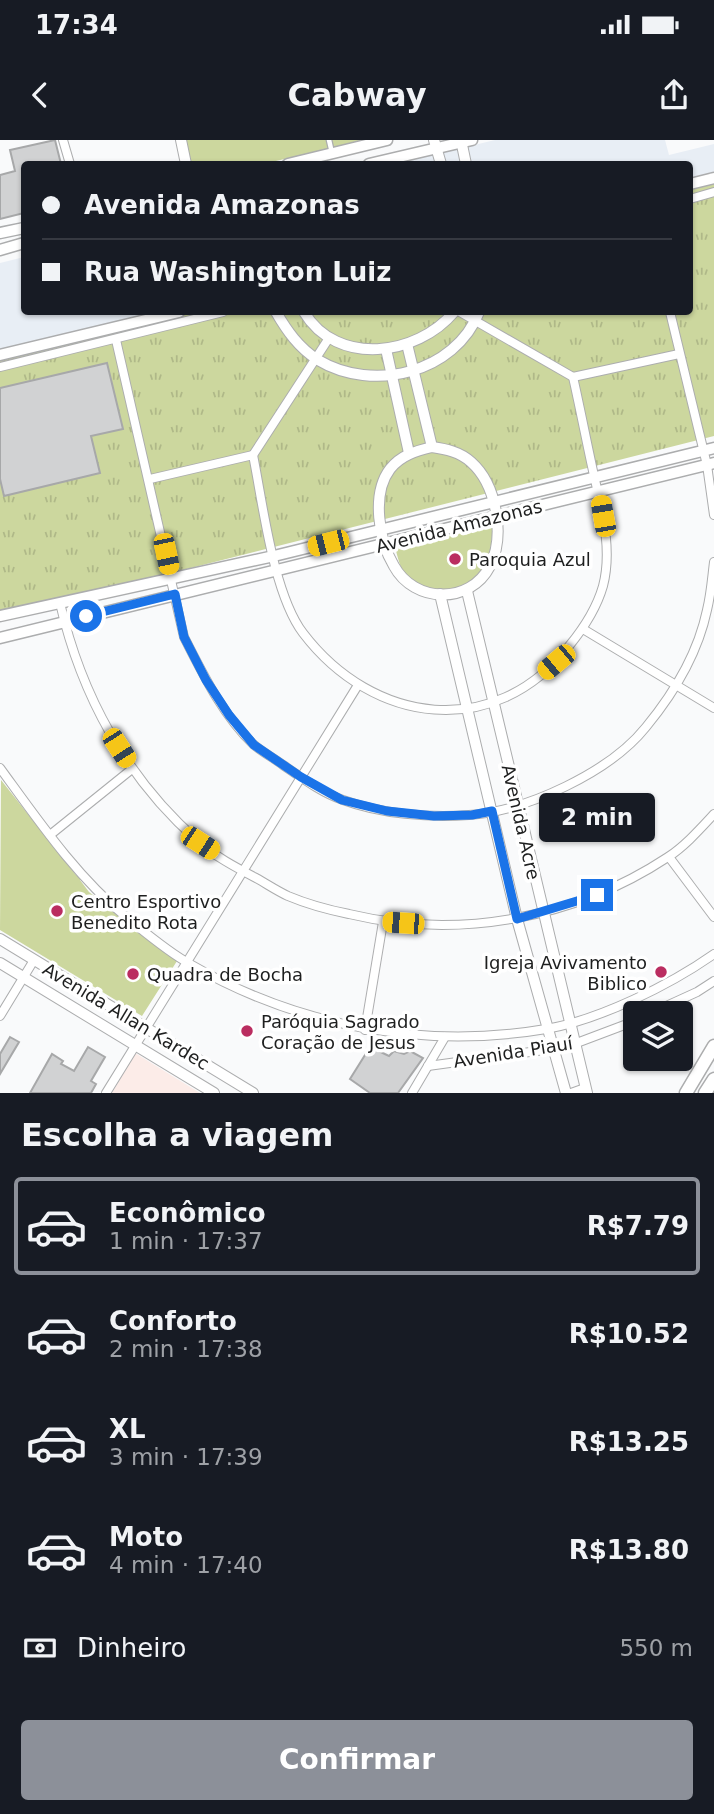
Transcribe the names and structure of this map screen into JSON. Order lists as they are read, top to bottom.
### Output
{
  "streets": {
    "main road": ["Avenida Amazonas"],
    "street": ["Avenida Acre", "Avenida Allan Kardec", "Avenida Piauí"]
  },
  "crossings": [
    ["Avenida Acre", "Avenida Piauí"]
  ],
  "places": [
    "Paroquia Azul",
    "Centro Esportivo Benedito Rota",
    "Igreja Avivamento Biblico",
    "Quadra de Bocha",
    "Paróquia Sagrado Coração de Jesus"
  ],
  "page": {
    "status": "17:34",
    "header": "Cabway",
    "banner": ["Avenida Amazonas", "Rua Washington Luiz"],
    "bubble": "2 min",
    "heading": "Escolha a viagem",
    "list": [
      {
        "name": "Econômico",
        "note": "1 min · 17:37",
        "value": "R$7.79"
      },
      {
        "name": "Conforto",
        "note": "2 min · 17:38",
        "value": "R$10.52"
      },
      {
        "name": "XL",
        "note": "3 min · 17:39",
        "value": "R$13.25"
      },
      {
        "name": "Moto",
        "note": "4 min · 17:40",
        "value": "R$13.80"
      }
    ],
    "pay": ["Dinheiro", "550 m"],
    "buttons": "Confirmar"
  }
}
